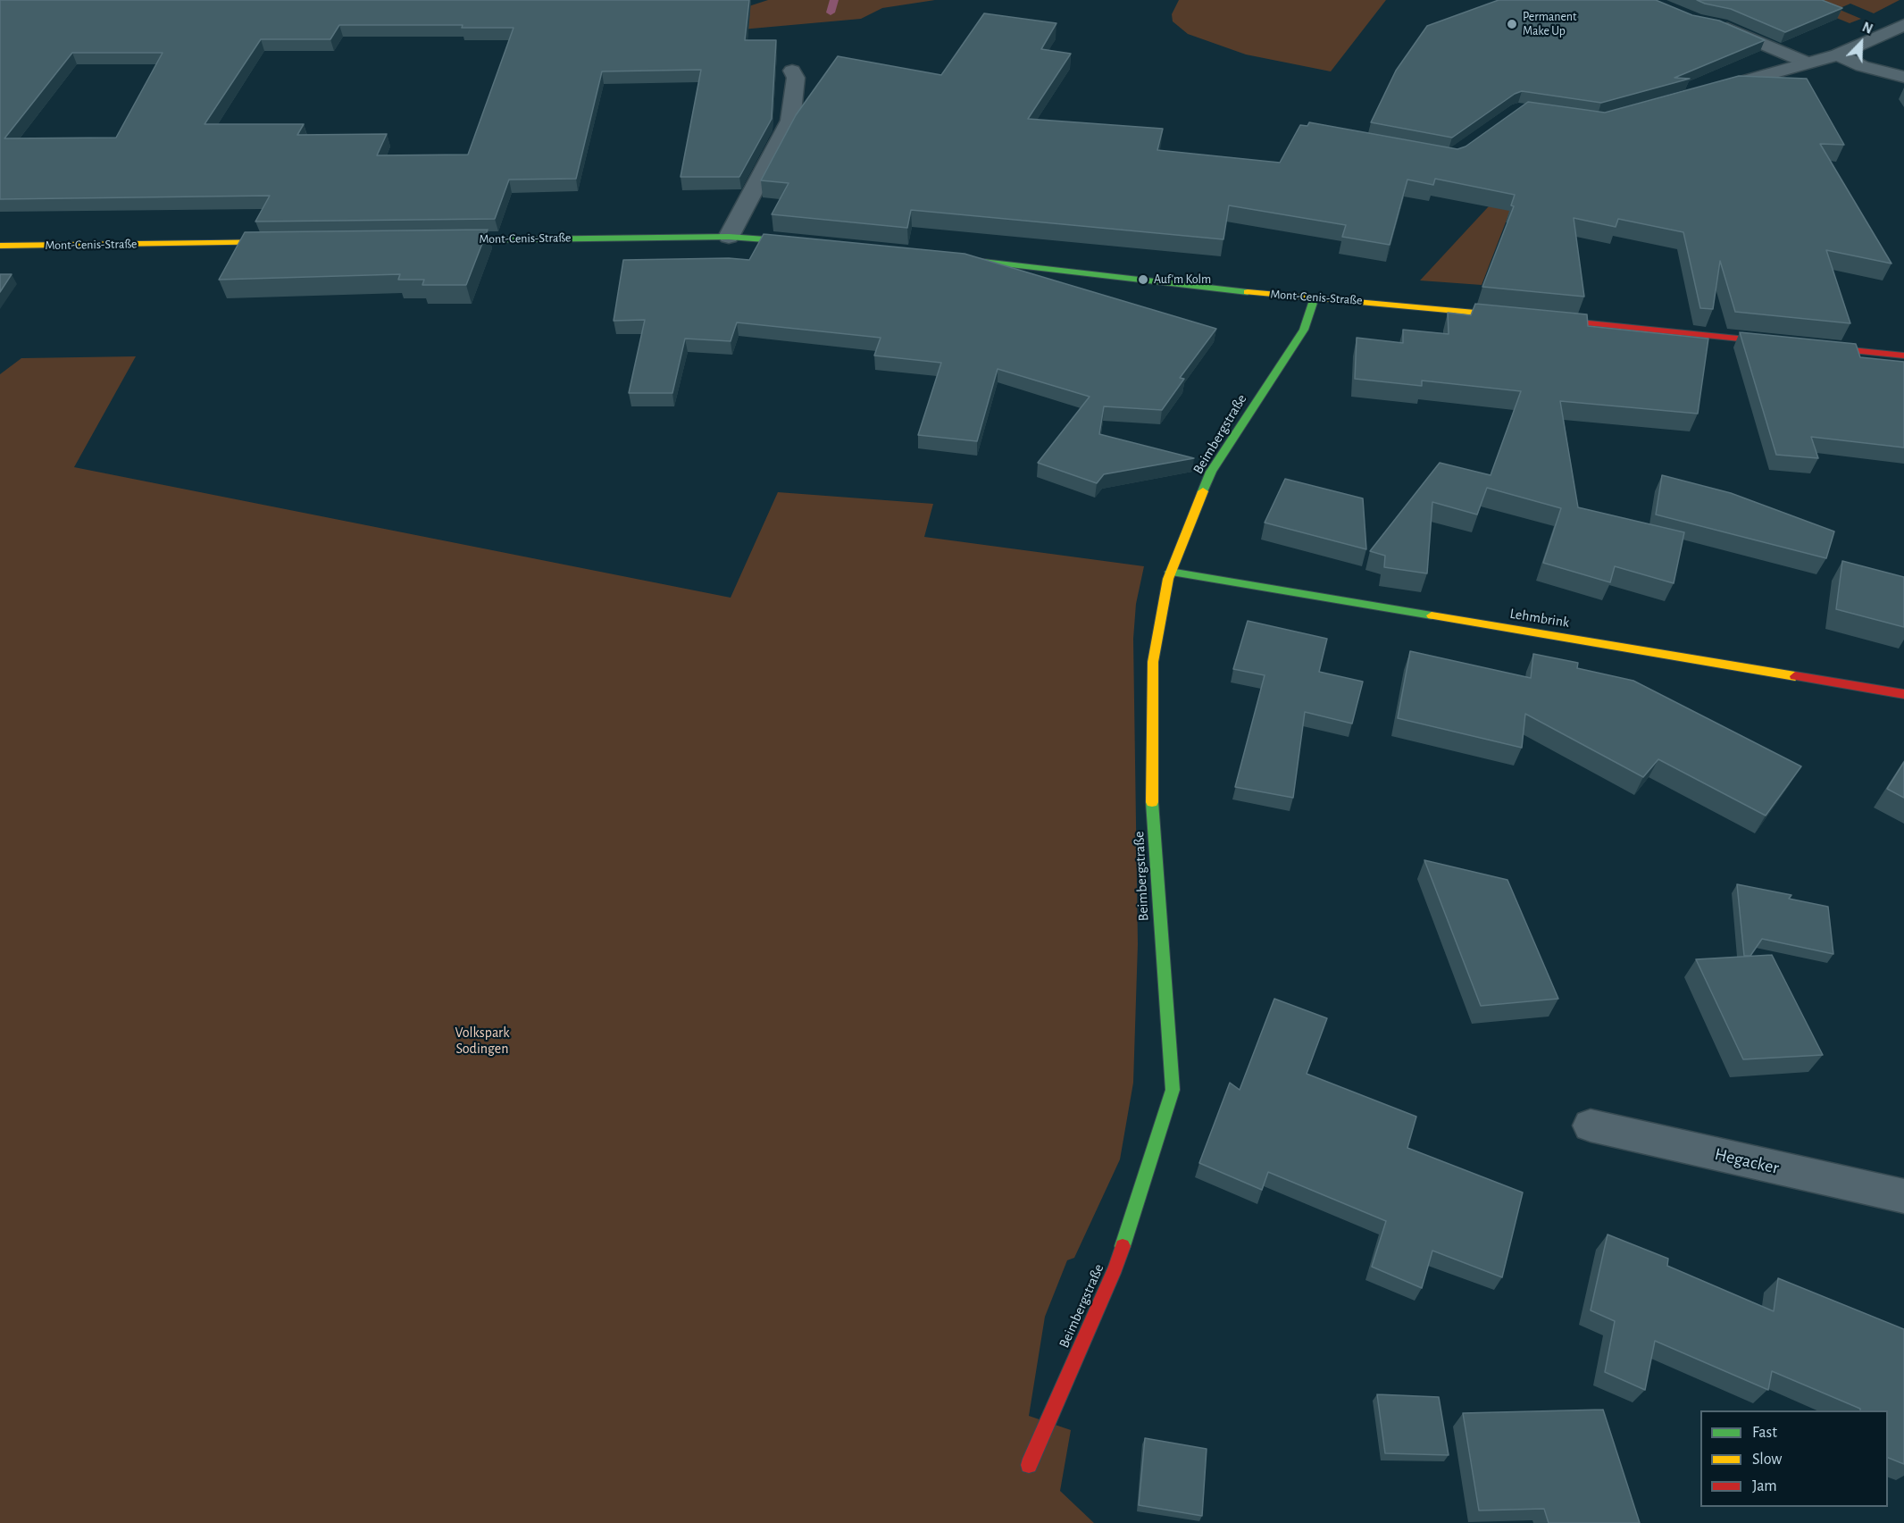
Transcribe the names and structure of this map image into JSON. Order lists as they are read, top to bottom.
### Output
{
  "streets": {
    "street": [
      "Mont-Cenis-Straße",
      "Beimbergstraße",
      "Lehmbrink",
      "Hegacker"
    ]
  },
  "crossings": [
    ["Mont-Cenis-Straße", "Beimbergstraße"],
    ["Beimbergstraße", "Lehmbrink"]
  ],
  "parks": ["Volkspark Sodingen"],
  "places": ["Permanent Make Up", "Auf'm Kolm"],
  "legend": ["Fast", "Slow", "Jam"],
  "north": "top right"
}
